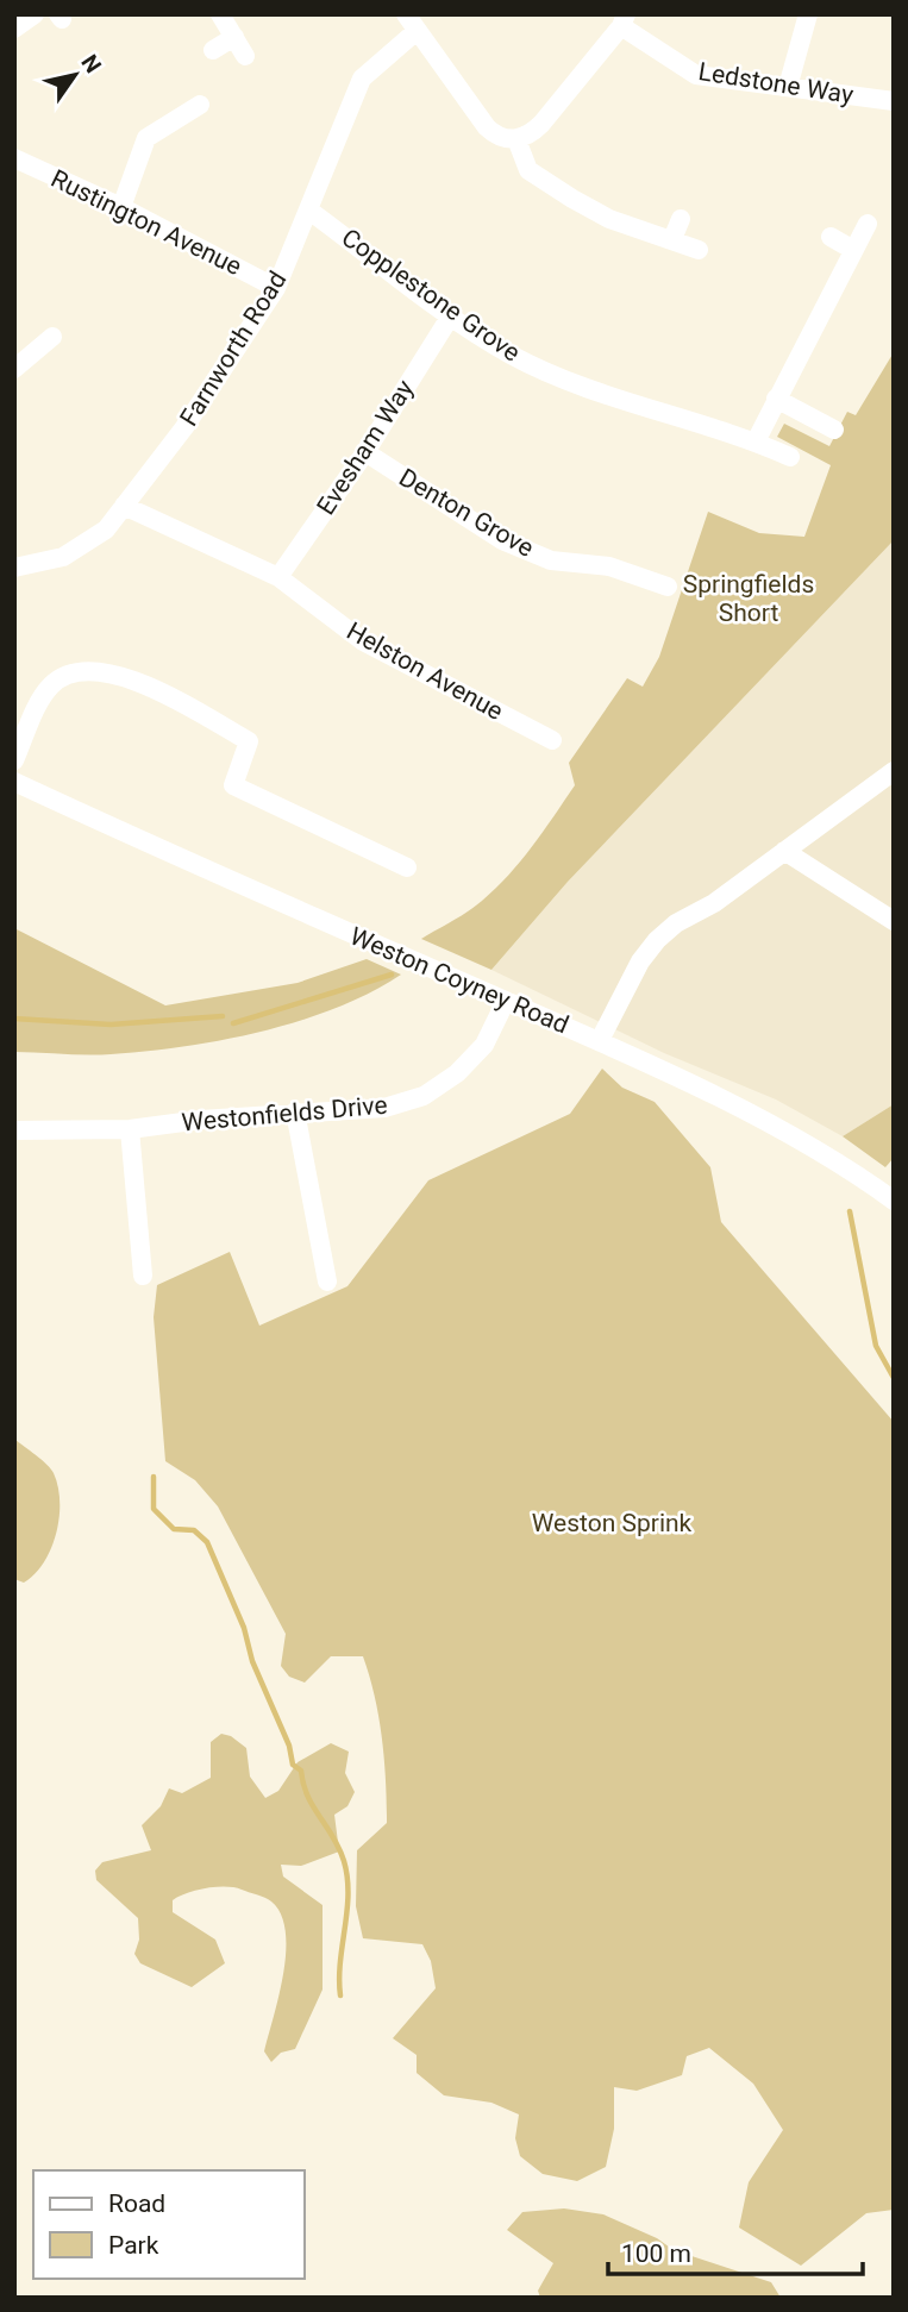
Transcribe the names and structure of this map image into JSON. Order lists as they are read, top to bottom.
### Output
{
  "streets": {
    "street": [
      "Ledstone Way",
      "Rustington Avenue",
      "Copplestone Grove",
      "Farnworth Road",
      "Evesham Way",
      "Denton Grove",
      "Helston Avenue",
      "Weston Coyney Road",
      "Westonfields Drive"
    ]
  },
  "crossings": [
    ["Rustington Avenue", "Farnworth Road"],
    ["Copplestone Grove", "Farnworth Road"],
    ["Copplestone Grove", "Evesham Way"],
    ["Farnworth Road", "Helston Avenue"],
    ["Evesham Way", "Denton Grove"],
    ["Evesham Way", "Helston Avenue"],
    ["Weston Coyney Road", "Westonfields Drive"]
  ],
  "parks": ["Springfields Short", "Weston Sprink"],
  "legend": ["Road", "Park"],
  "scale_bar": "100 m",
  "north": "top right"
}
